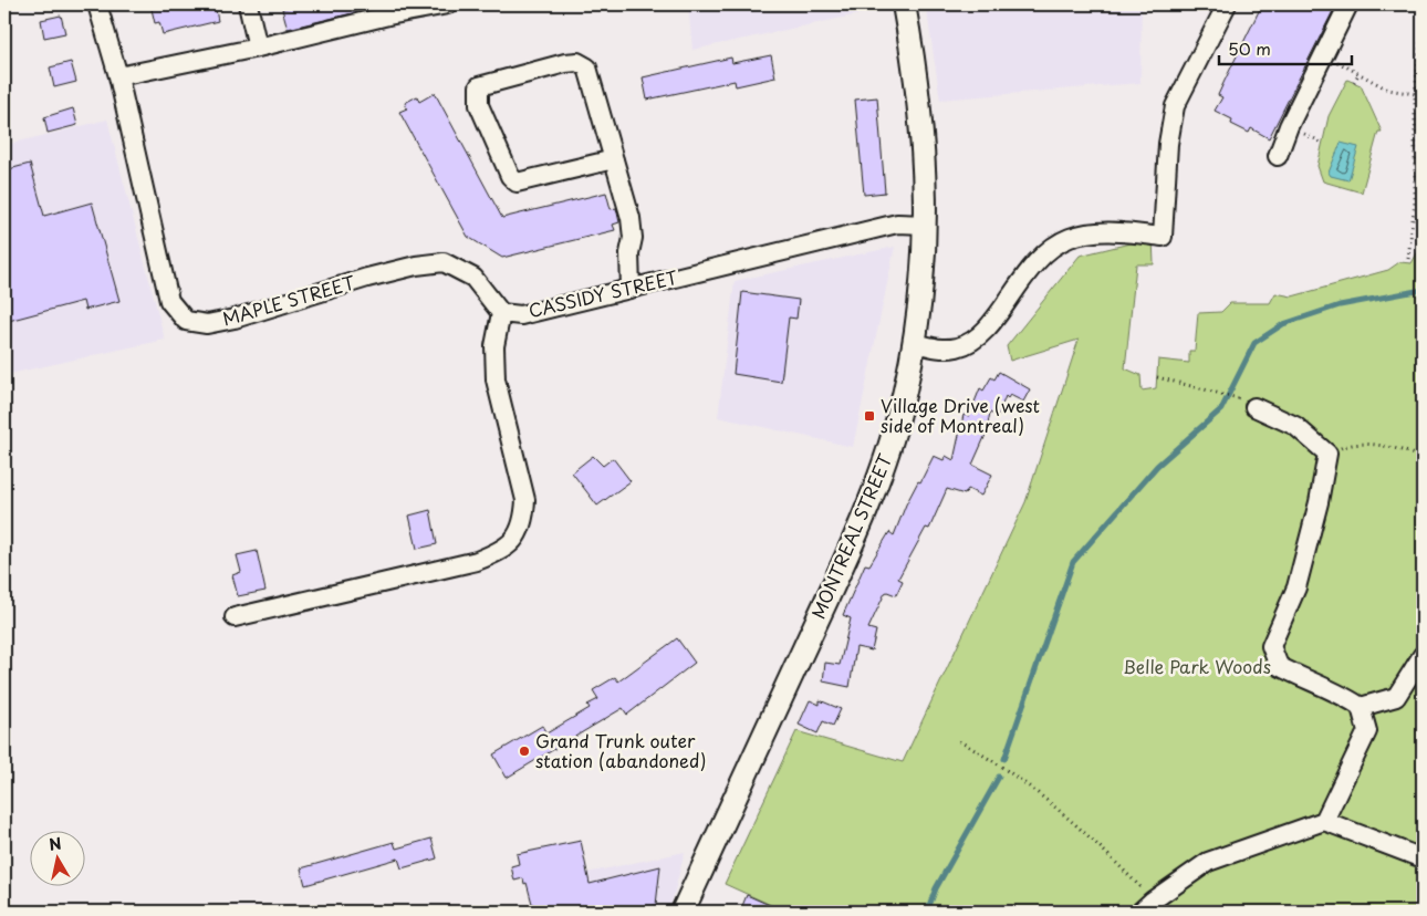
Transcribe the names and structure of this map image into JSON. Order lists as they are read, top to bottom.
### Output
{
  "streets": {
    "main road": ["MONTREAL STREET"],
    "street": ["CASSIDY STREET", "MAPLE STREET"]
  },
  "crossings": [
    ["CASSIDY STREET", "MAPLE STREET"],
    ["CASSIDY STREET", "MONTREAL STREET"]
  ],
  "parks": ["Belle Park Woods"],
  "places": {
    "transit": ["Village Drive (west side of Montreal)"],
    "other": ["Grand Trunk outer station (abandoned)"]
  },
  "scale_bar": "50 m",
  "north": "top"
}
